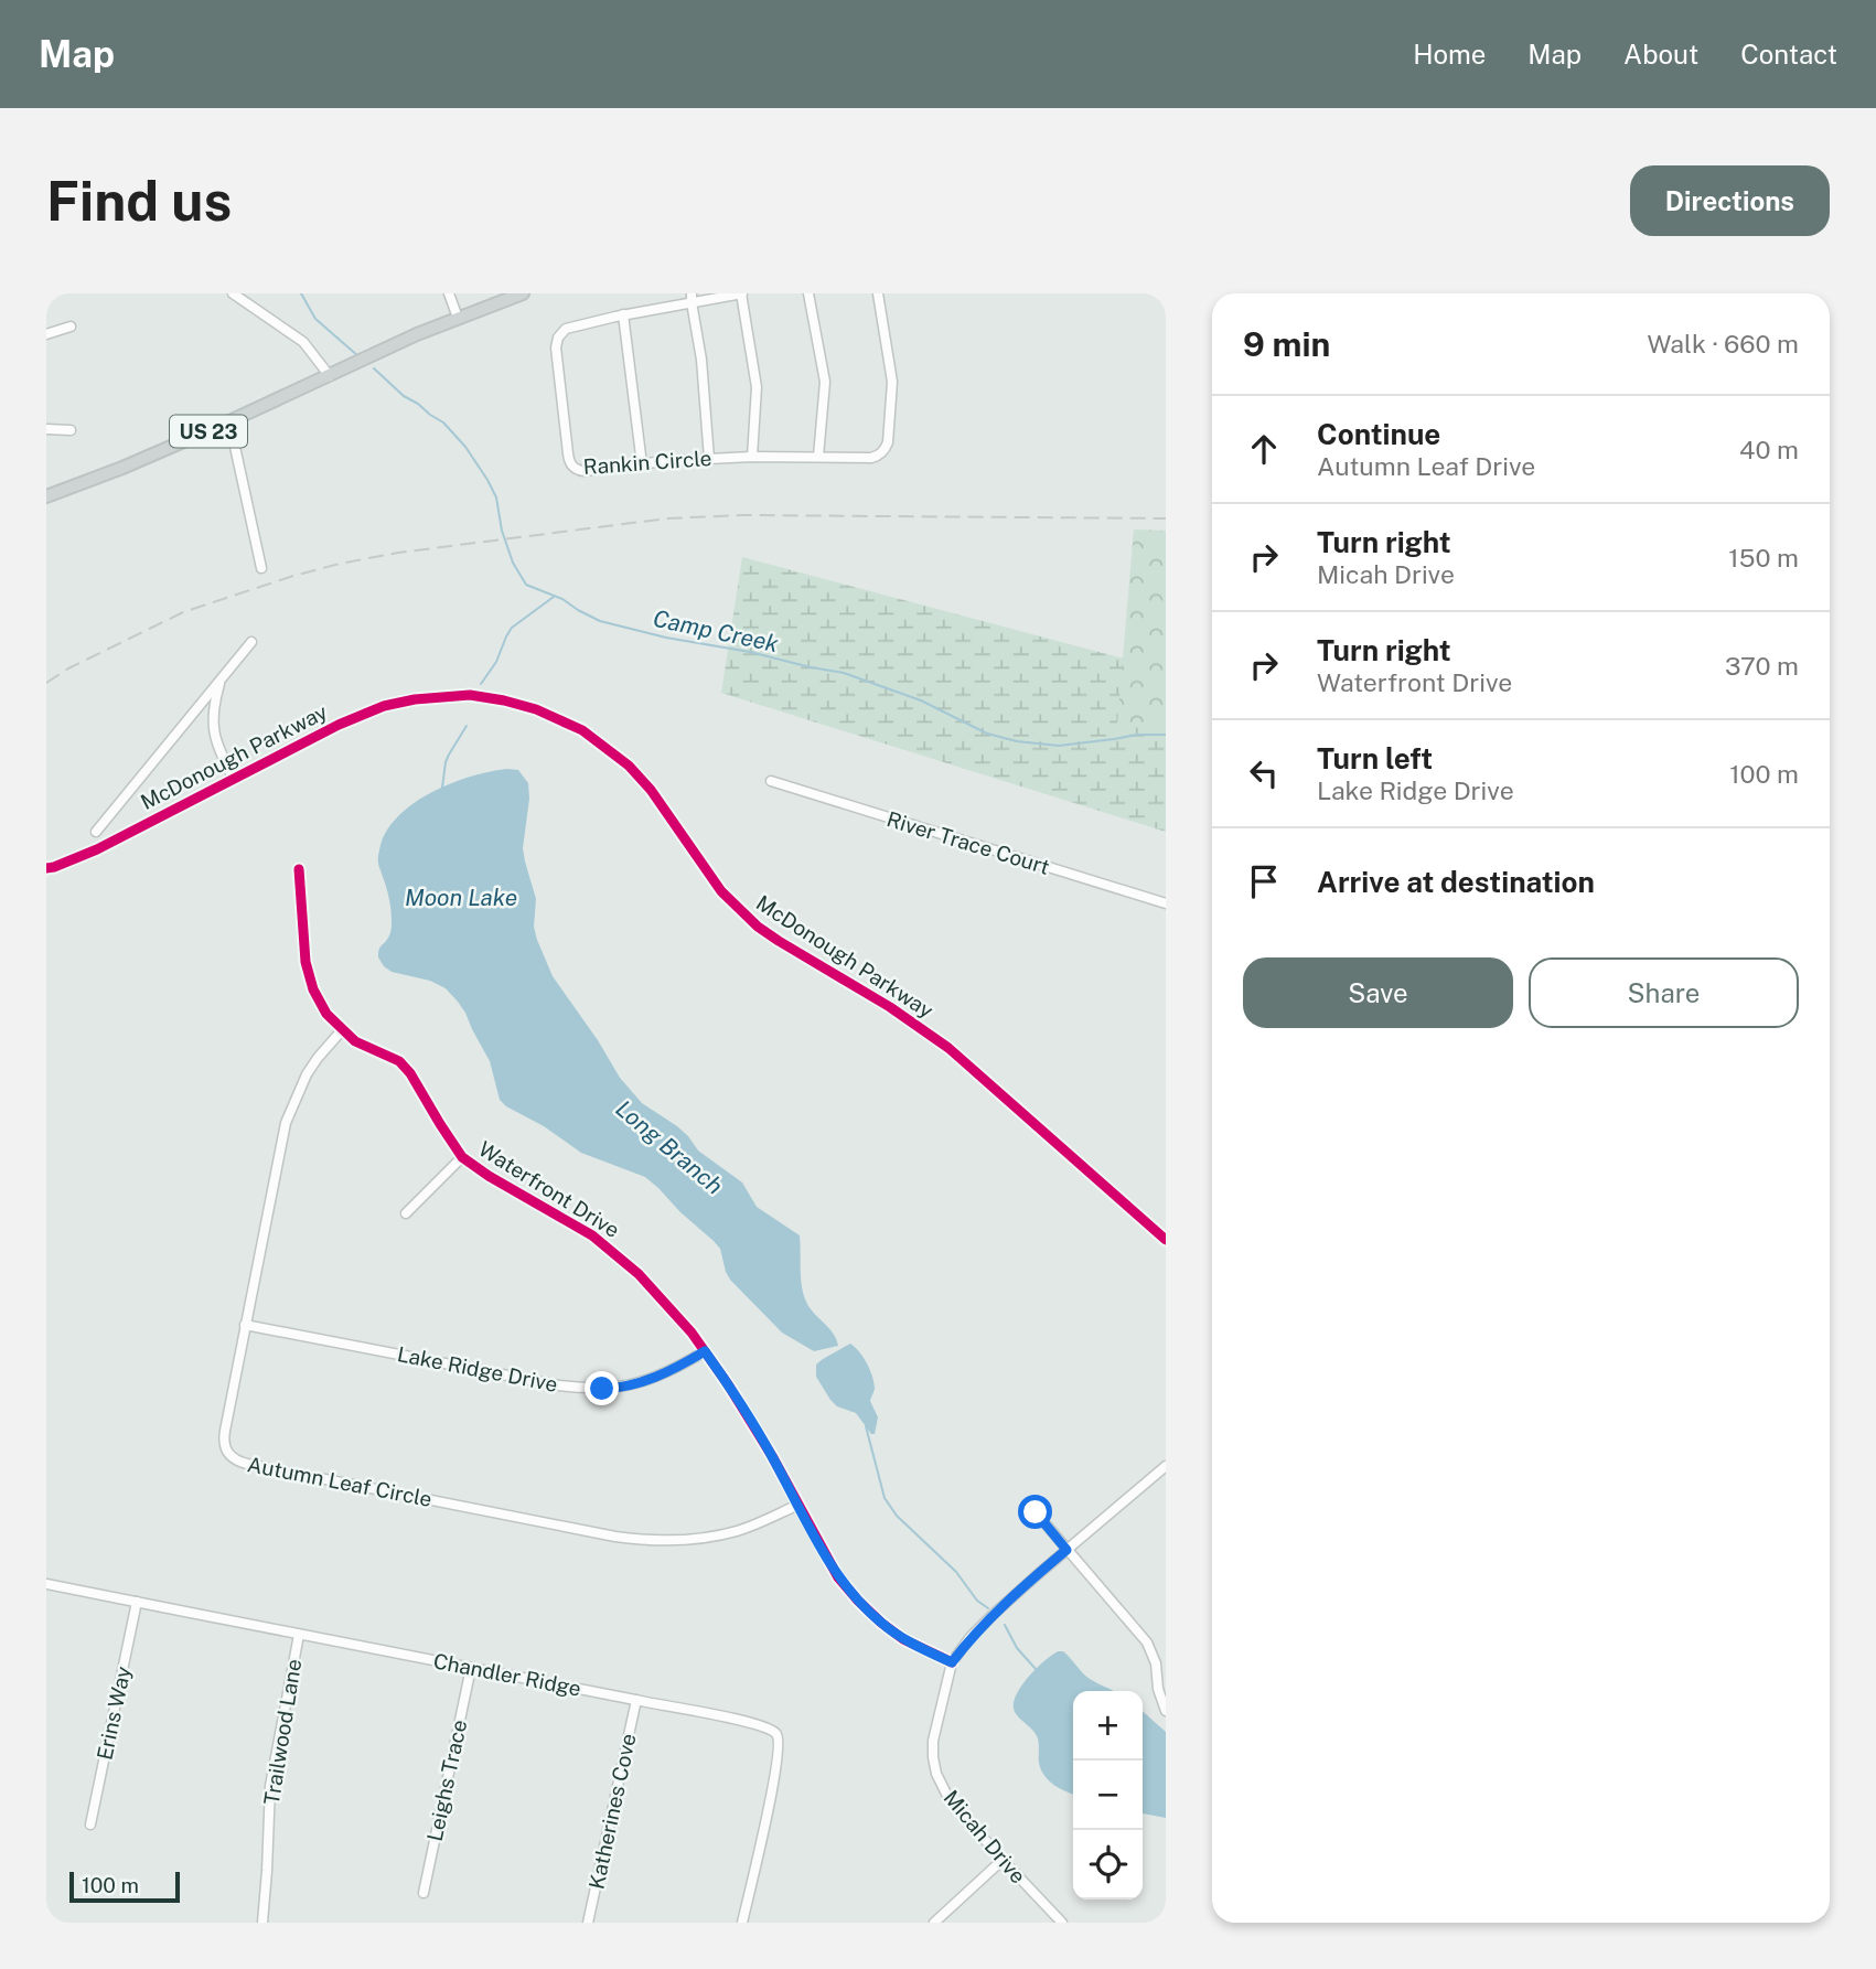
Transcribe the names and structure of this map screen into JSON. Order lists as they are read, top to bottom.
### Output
{
  "streets": {
    "main road": ["US 23"],
    "street": [
      "Rankin Circle",
      "McDonough Parkway",
      "River Trace Court",
      "Waterfront Drive",
      "Lake Ridge Drive",
      "Autumn Leaf Circle",
      "Chandler Ridge",
      "Erins Way",
      "Trailwood Lane",
      "Leighs Trace",
      "Katherines Cove",
      "Micah Drive"
    ]
  },
  "crossings": [
    ["Waterfront Drive", "Lake Ridge Drive"],
    ["Waterfront Drive", "Autumn Leaf Circle"],
    ["Waterfront Drive", "Micah Drive"],
    ["Lake Ridge Drive", "Autumn Leaf Circle"],
    ["Chandler Ridge", "Erins Way"],
    ["Chandler Ridge", "Trailwood Lane"],
    ["Chandler Ridge", "Leighs Trace"],
    ["Chandler Ridge", "Katherines Cove"]
  ],
  "water": ["Camp Creek", "Moon Lake", "Long Branch"],
  "scale_bar": "100 m",
  "page": {
    "header": "Map",
    "nav": [
      "Home",
      "Map",
      "About",
      "Contact"
    ],
    "buttons": [
      "Directions",
      ["Save", "Share"]
    ],
    "title": "Find us",
    "heading": ["9 min", "Walk · 660 m"],
    "list": [
      ["Continue", "Autumn Leaf Drive", "40 m"],
      ["Turn right", "Micah Drive", "150 m"],
      ["Turn right", "Waterfront Drive", "370 m"],
      ["Turn left", "Lake Ridge Drive", "100 m"],
      "Arrive at destination"
    ],
    "map_buttons": ["+", "−"],
    "scale": "100 m"
  }
}
